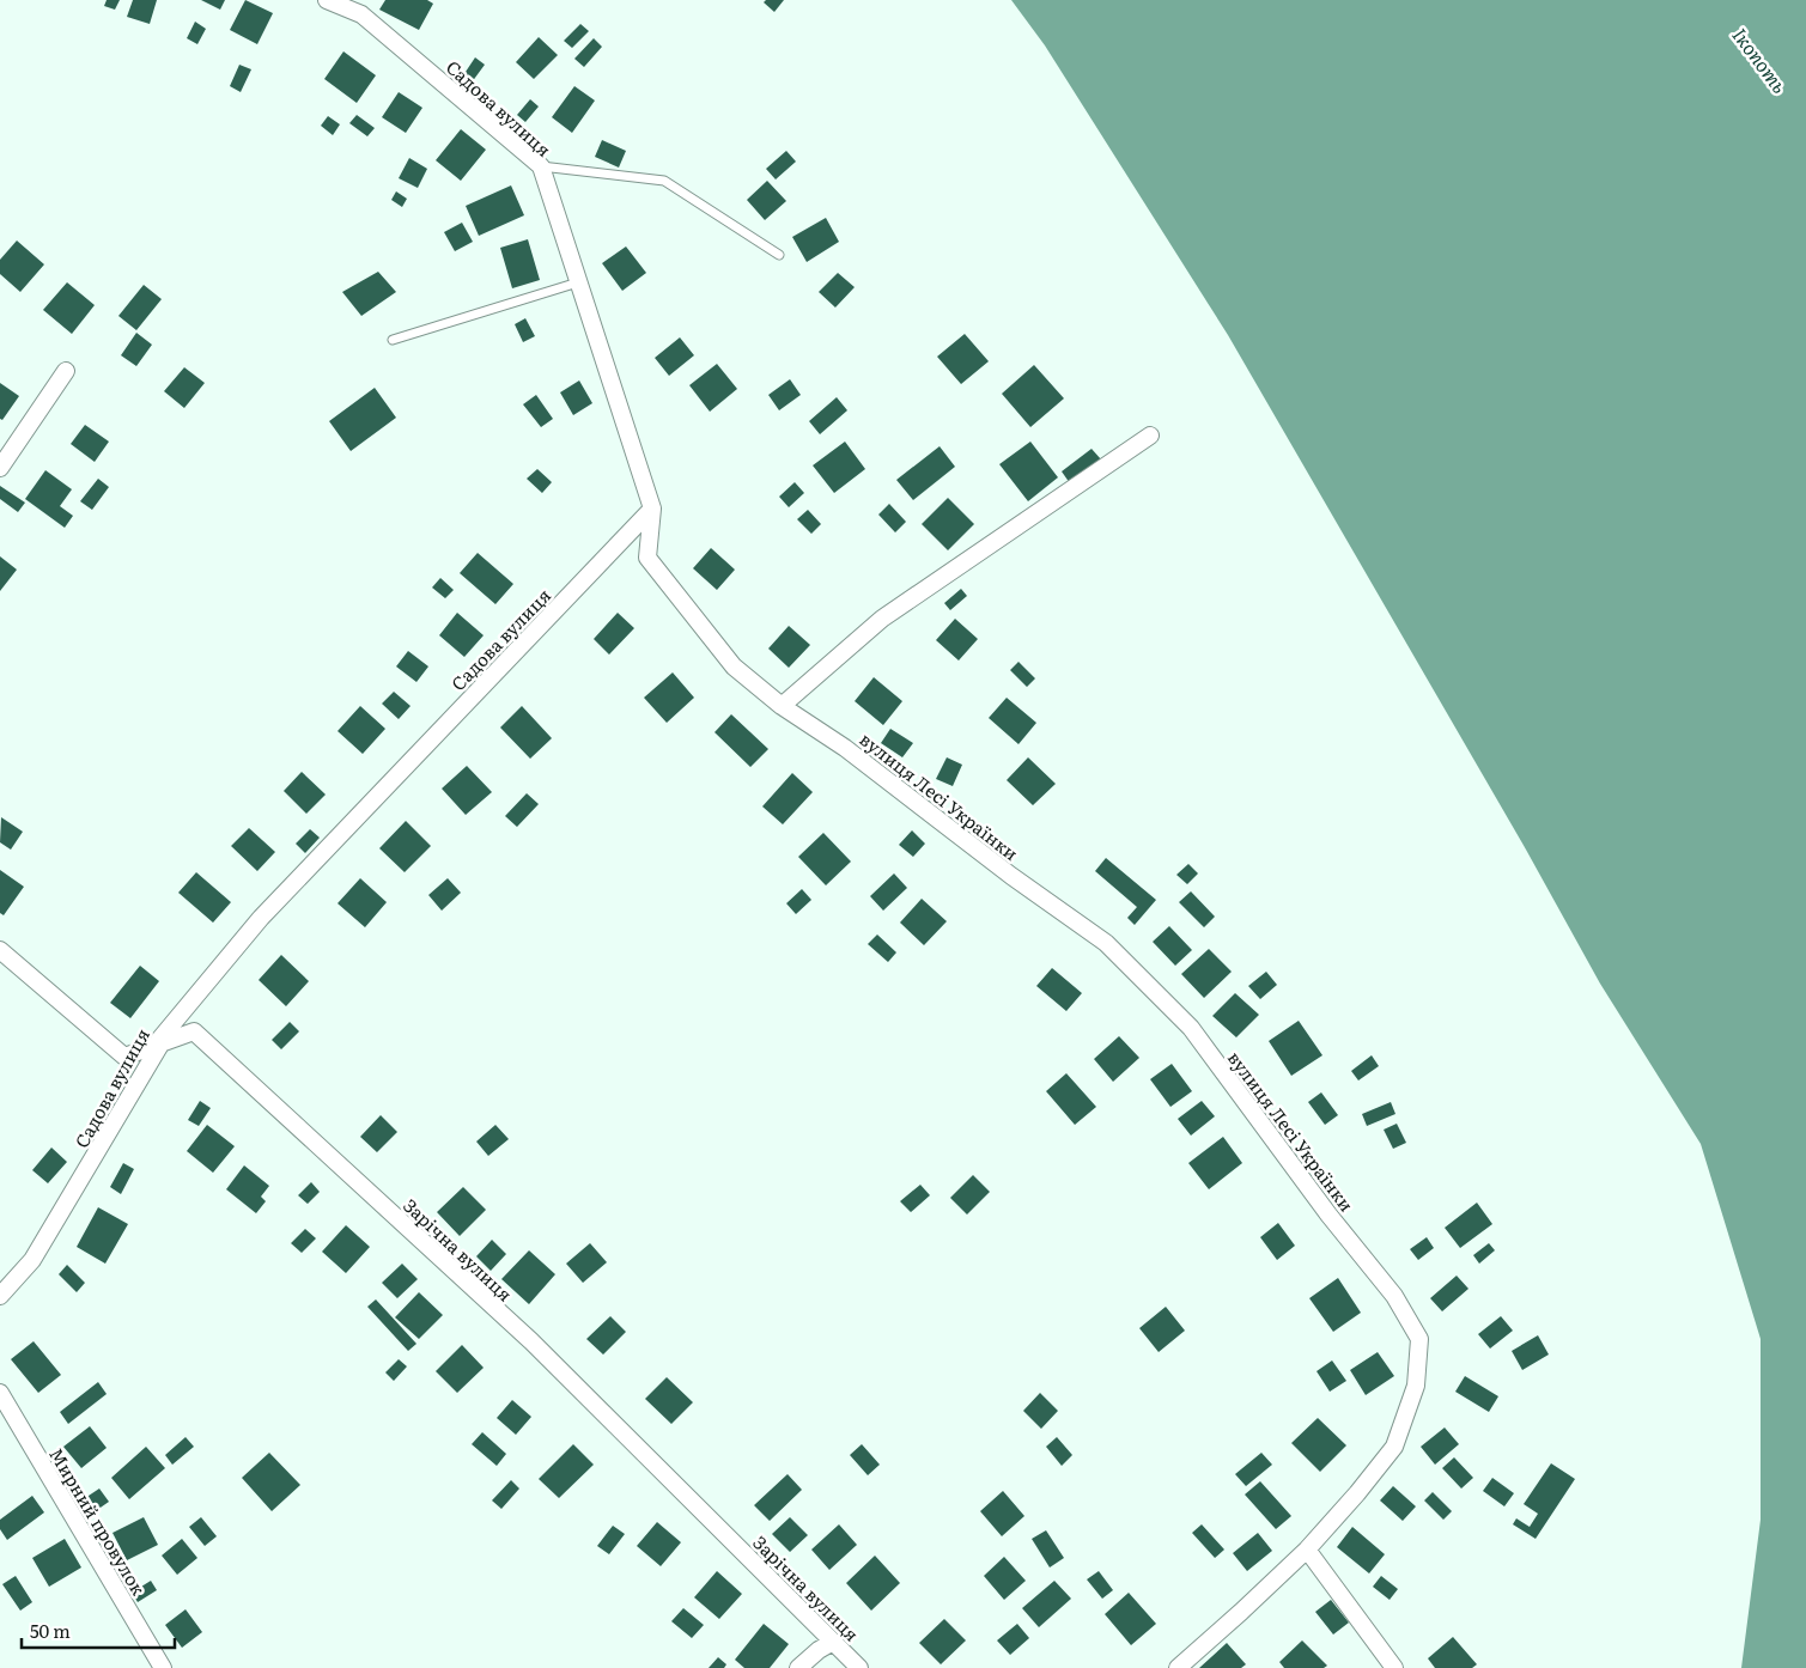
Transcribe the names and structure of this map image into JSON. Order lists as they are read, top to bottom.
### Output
{
  "streets": {
    "street": [
      "Садова вулиця",
      "вулиця Лесі Українки",
      "Зарічна вулиця",
      "Мирний провулок"
    ]
  },
  "crossings": [
    ["Садова вулиця", "вулиця Лесі Українки"],
    ["Садова вулиця", "Зарічна вулиця"]
  ],
  "water": ["Ікопоть"],
  "scale_bar": "50 m"
}
